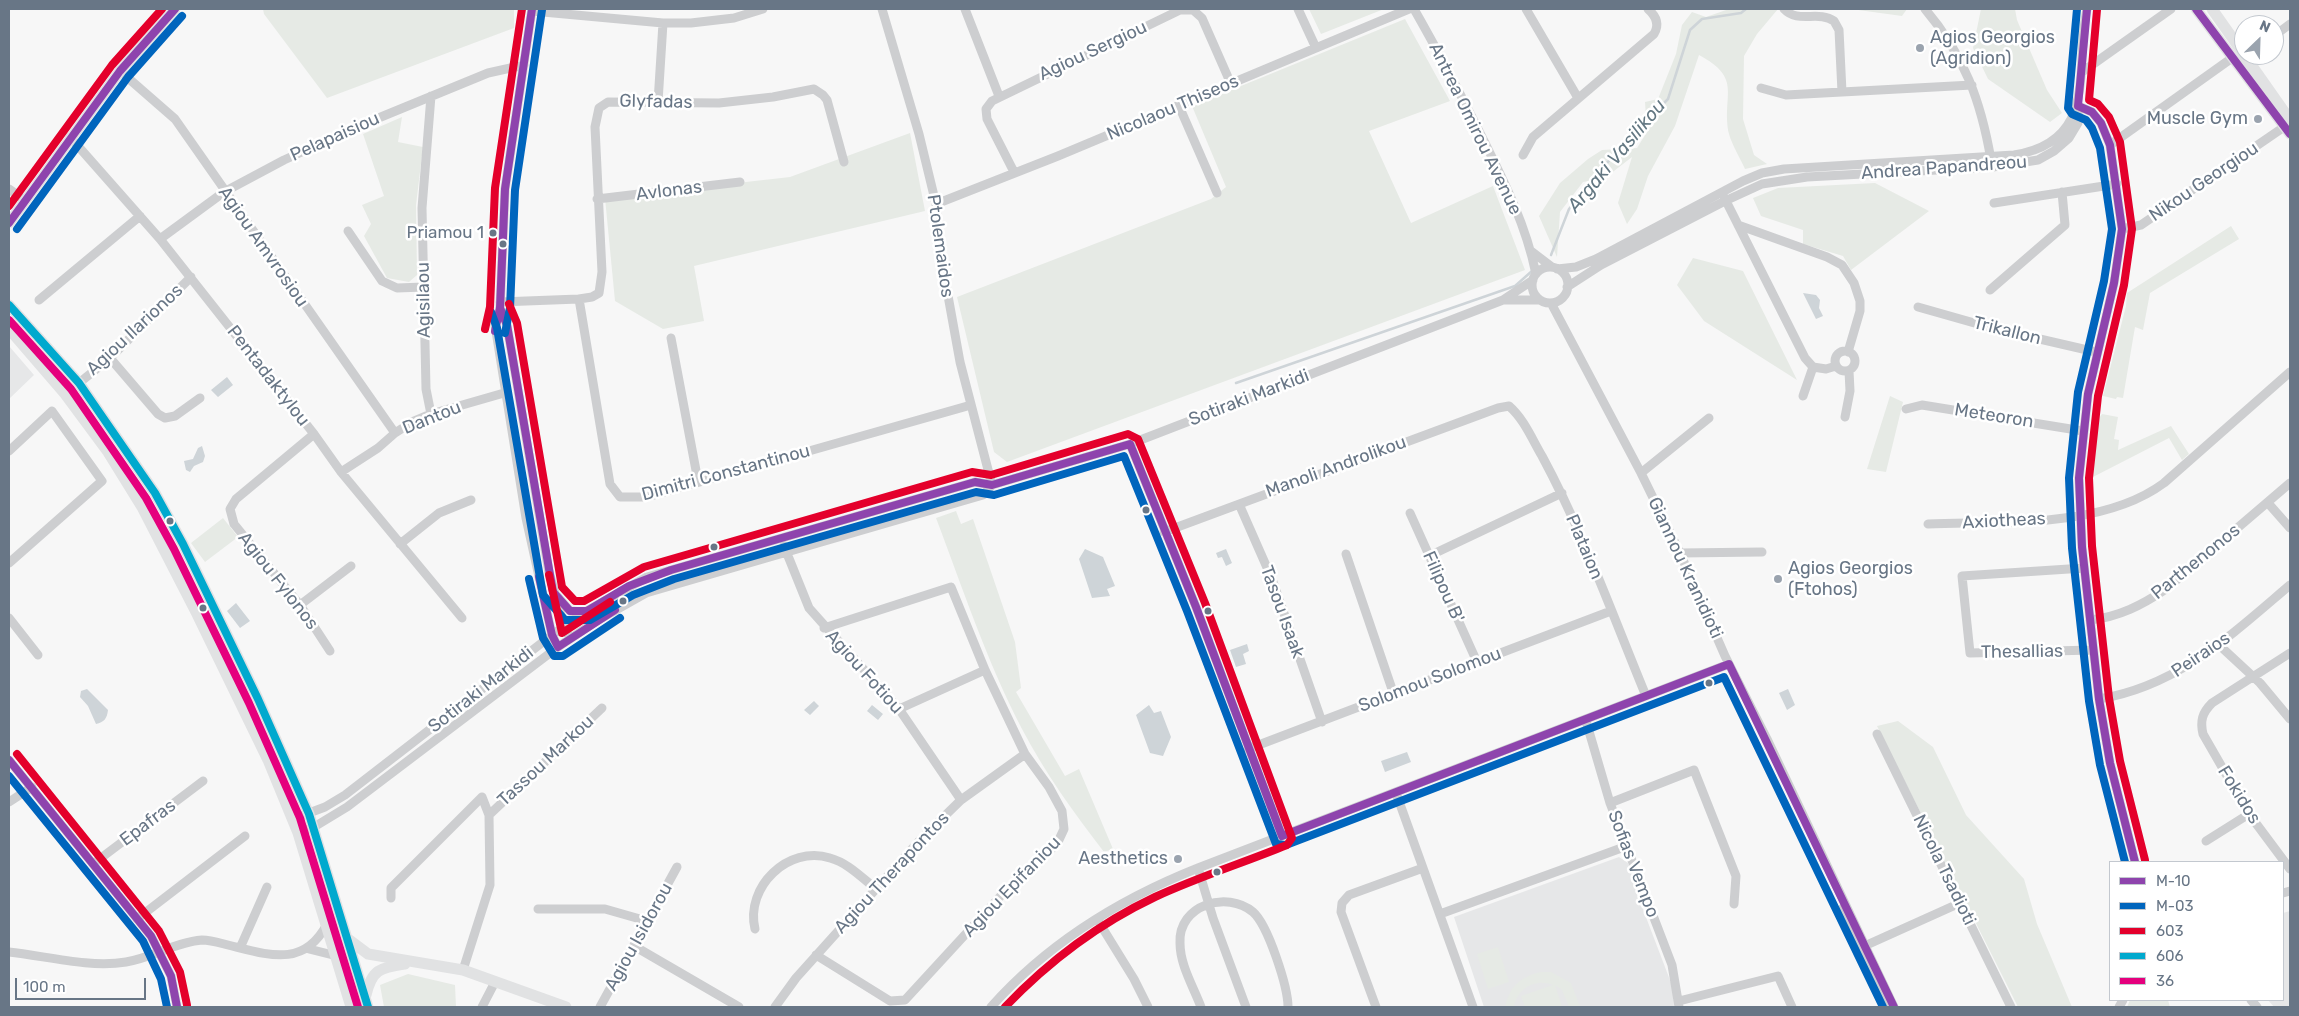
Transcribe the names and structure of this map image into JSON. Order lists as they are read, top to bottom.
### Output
{
  "streets": {
    "street": [
      "Agiou Sergiou",
      "Glyfadas",
      "Nicolaou Thiseos",
      "Antrea Omirou Avenue",
      "Pelapaisiou",
      "Andrea Papandreou",
      "Nikou Georgiou",
      "Avlonas",
      "Ptolemaidos",
      "Agiou Amvrosiou",
      "Agisilaou",
      "Agiou Ilarionos",
      "Trikallon",
      "Pentadaktylou",
      "Sotiraki Markidi",
      "Meteoron",
      "Dantou",
      "Manoli Androlikou",
      "Dimitri Constantinou",
      "Axiotheas",
      "Plataion",
      "Parthenonos",
      "Giannou Kranidioti",
      "Agiou Fylonos",
      "Filipou B'",
      "Tasou Isaak",
      "Thesallias",
      "Peiraios",
      "Agiou Fotiou",
      "Solomou Solomou",
      "Tassou Markou",
      "Fokidos",
      "Epafras",
      "Sofias Vempo",
      "Nicola Tsadioti",
      "Agiou Therapontos",
      "Agiou Epifaniou",
      "Agiou Isidorou"
    ]
  },
  "crossings": [
    ["Agiou Sergiou", "Nicolaou Thiseos"],
    ["Glyfadas", "Avlonas"],
    ["Glyfadas", "Dimitri Constantinou"],
    ["Nicolaou Thiseos", "Ptolemaidos"],
    ["Antrea Omirou Avenue", "Andrea Papandreou"],
    ["Antrea Omirou Avenue", "Sotiraki Markidi"],
    ["Antrea Omirou Avenue", "Giannou Kranidioti"],
    ["Pelapaisiou", "Agiou Amvrosiou"],
    ["Pelapaisiou", "Agisilaou"],
    ["Pelapaisiou", "Pentadaktylou"],
    ["Andrea Papandreou", "Sotiraki Markidi"],
    ["Andrea Papandreou", "Giannou Kranidioti"],
    ["Ptolemaidos", "Sotiraki Markidi"],
    ["Ptolemaidos", "Dimitri Constantinou"],
    ["Agiou Amvrosiou", "Dantou"],
    ["Agisilaou", "Dantou"],
    ["Agiou Ilarionos", "Pentadaktylou"],
    ["Pentadaktylou", "Dantou"],
    ["Pentadaktylou", "Agiou Fylonos"],
    ["Sotiraki Markidi", "Giannou Kranidioti"],
    ["Sotiraki Markidi", "Agiou Fotiou"],
    ["Manoli Androlikou", "Plataion"],
    ["Manoli Androlikou", "Tasou Isaak"],
    ["Plataion", "Solomou Solomou"],
    ["Filipou B'", "Solomou Solomou"],
    ["Tasou Isaak", "Solomou Solomou"],
    ["Agiou Fotiou", "Agiou Therapontos"],
    ["Agiou Fotiou", "Agiou Epifaniou"],
    ["Agiou Therapontos", "Agiou Epifaniou"]
  ],
  "water": ["Argaki Vasilikou"],
  "places": [
    "Agios Georgios (Agridion)",
    "Muscle Gym",
    "Priamou 1",
    "Agios Georgios (Ftohos)",
    "Aesthetics"
  ],
  "lines": [
    "transit line M-10",
    "transit line M-03",
    "transit line 603",
    "transit line 606",
    "transit line 36"
  ],
  "legend": [
    "M-10",
    "M-03",
    "603",
    "606",
    "36"
  ],
  "scale_bar": "100 m",
  "north": "top right"
}
